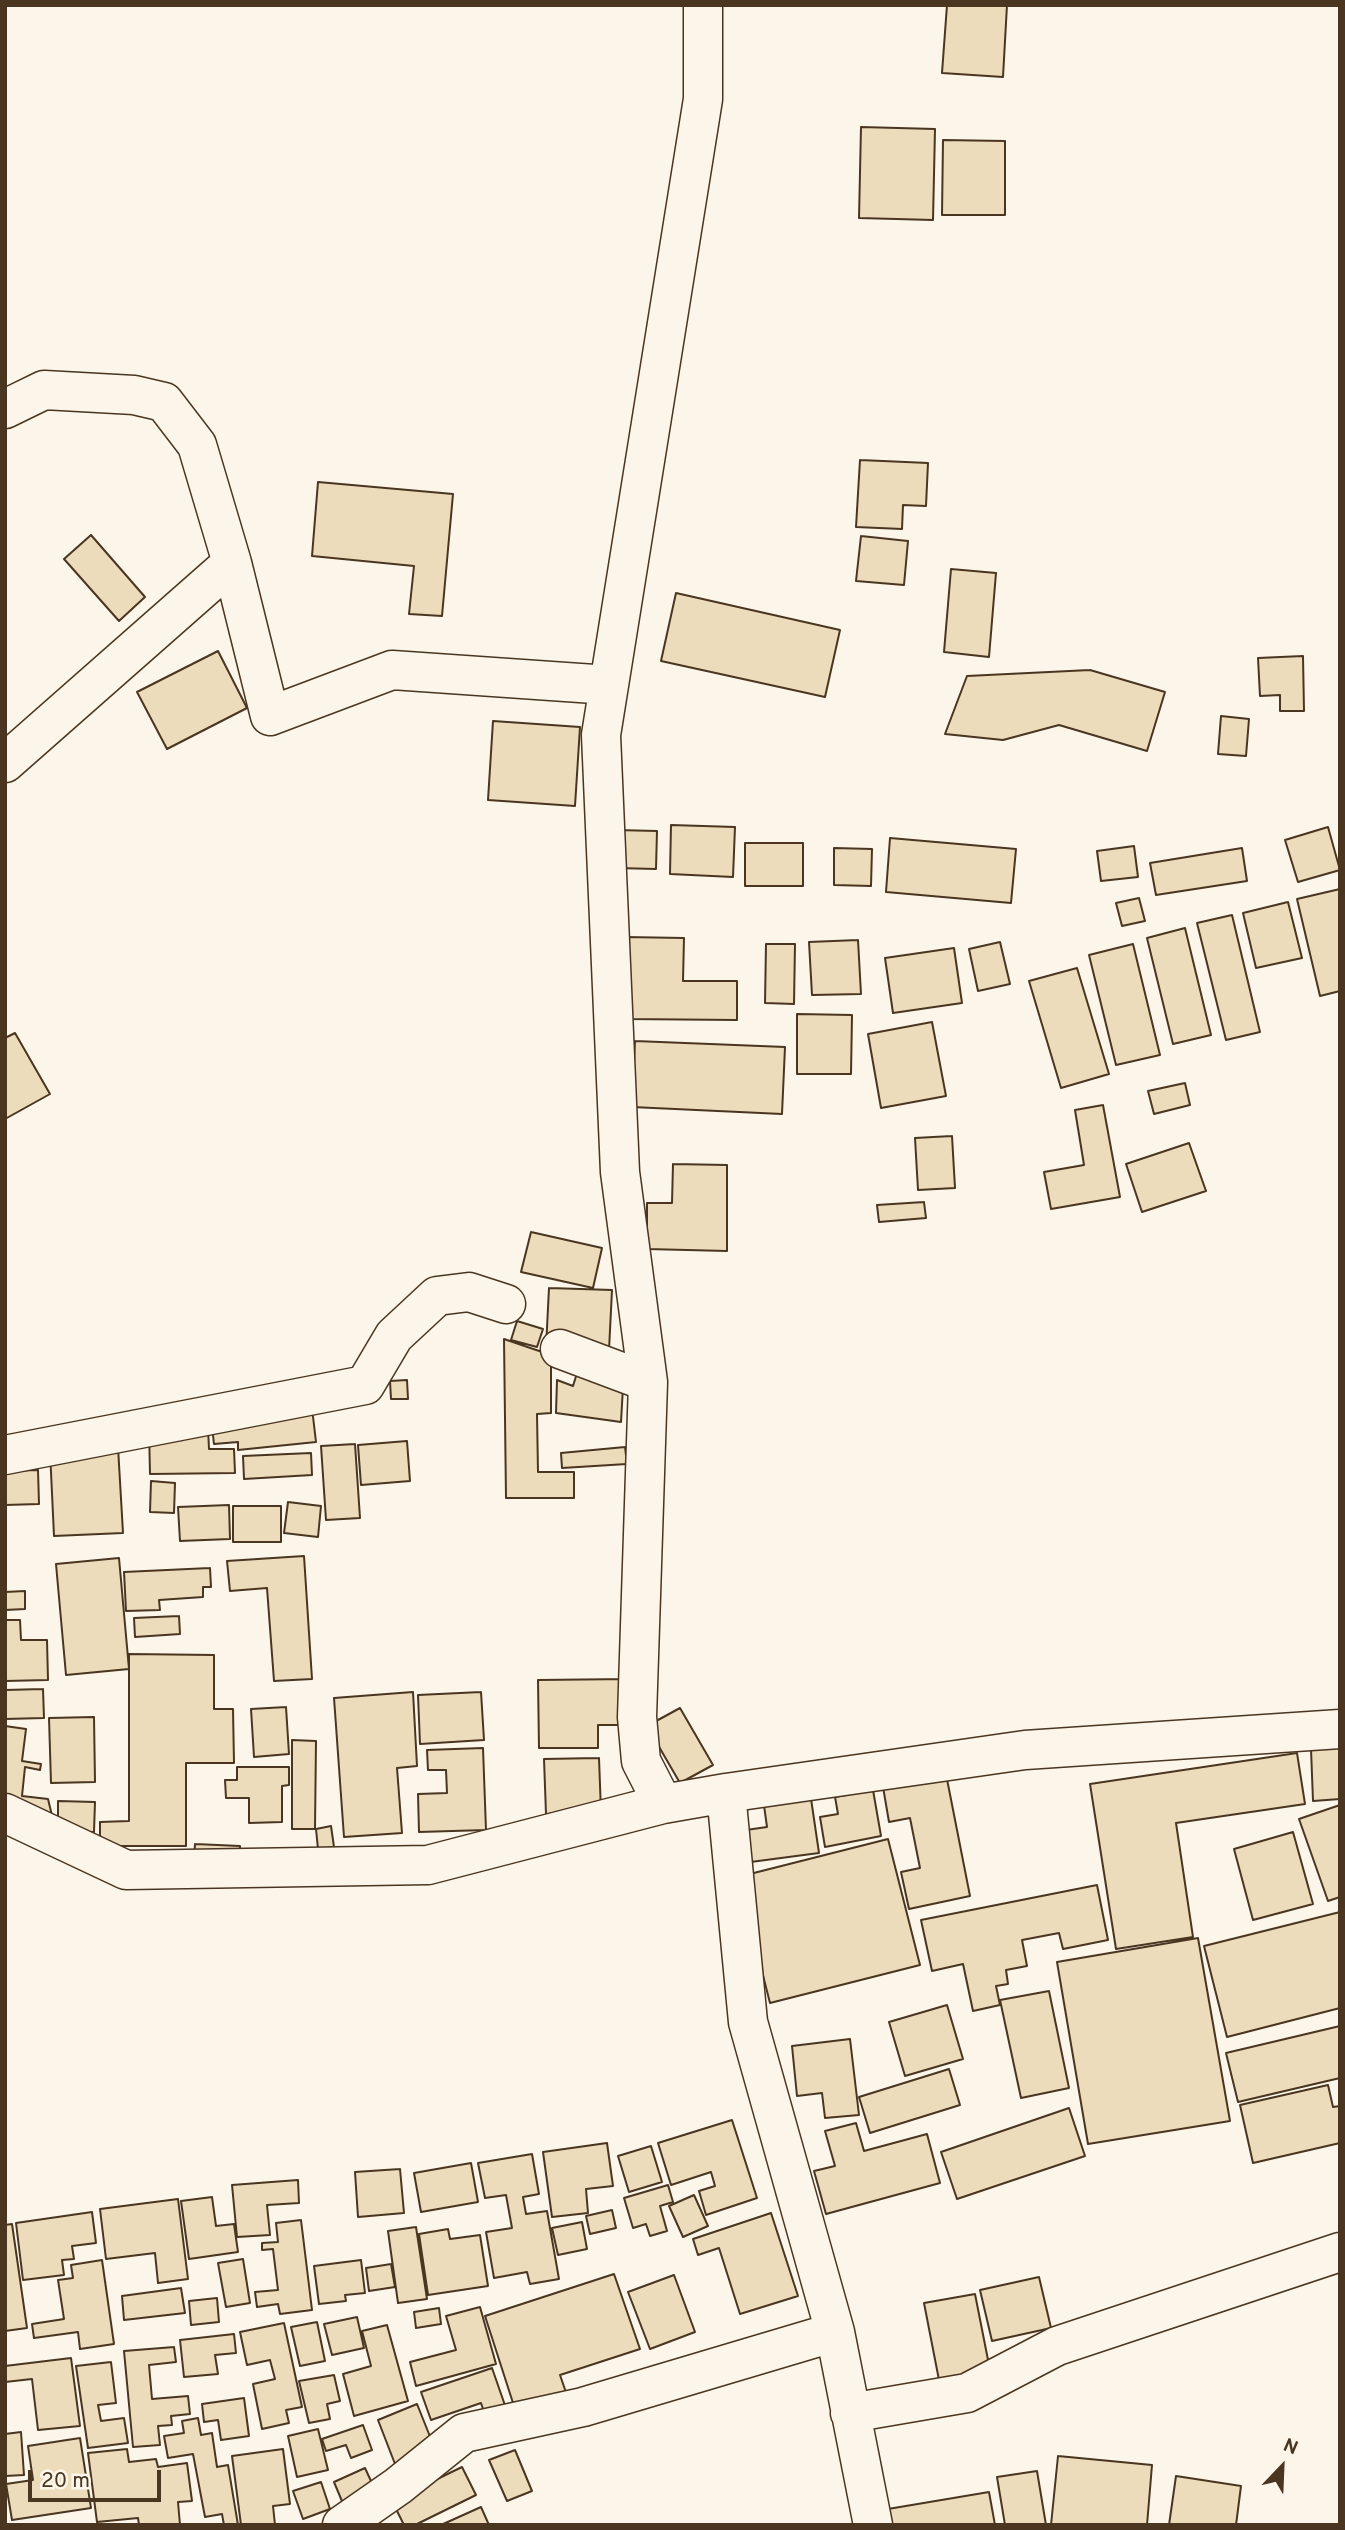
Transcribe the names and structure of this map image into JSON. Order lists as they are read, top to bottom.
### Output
{
  "scale_bar": "20 m",
  "north": "top right"
}
